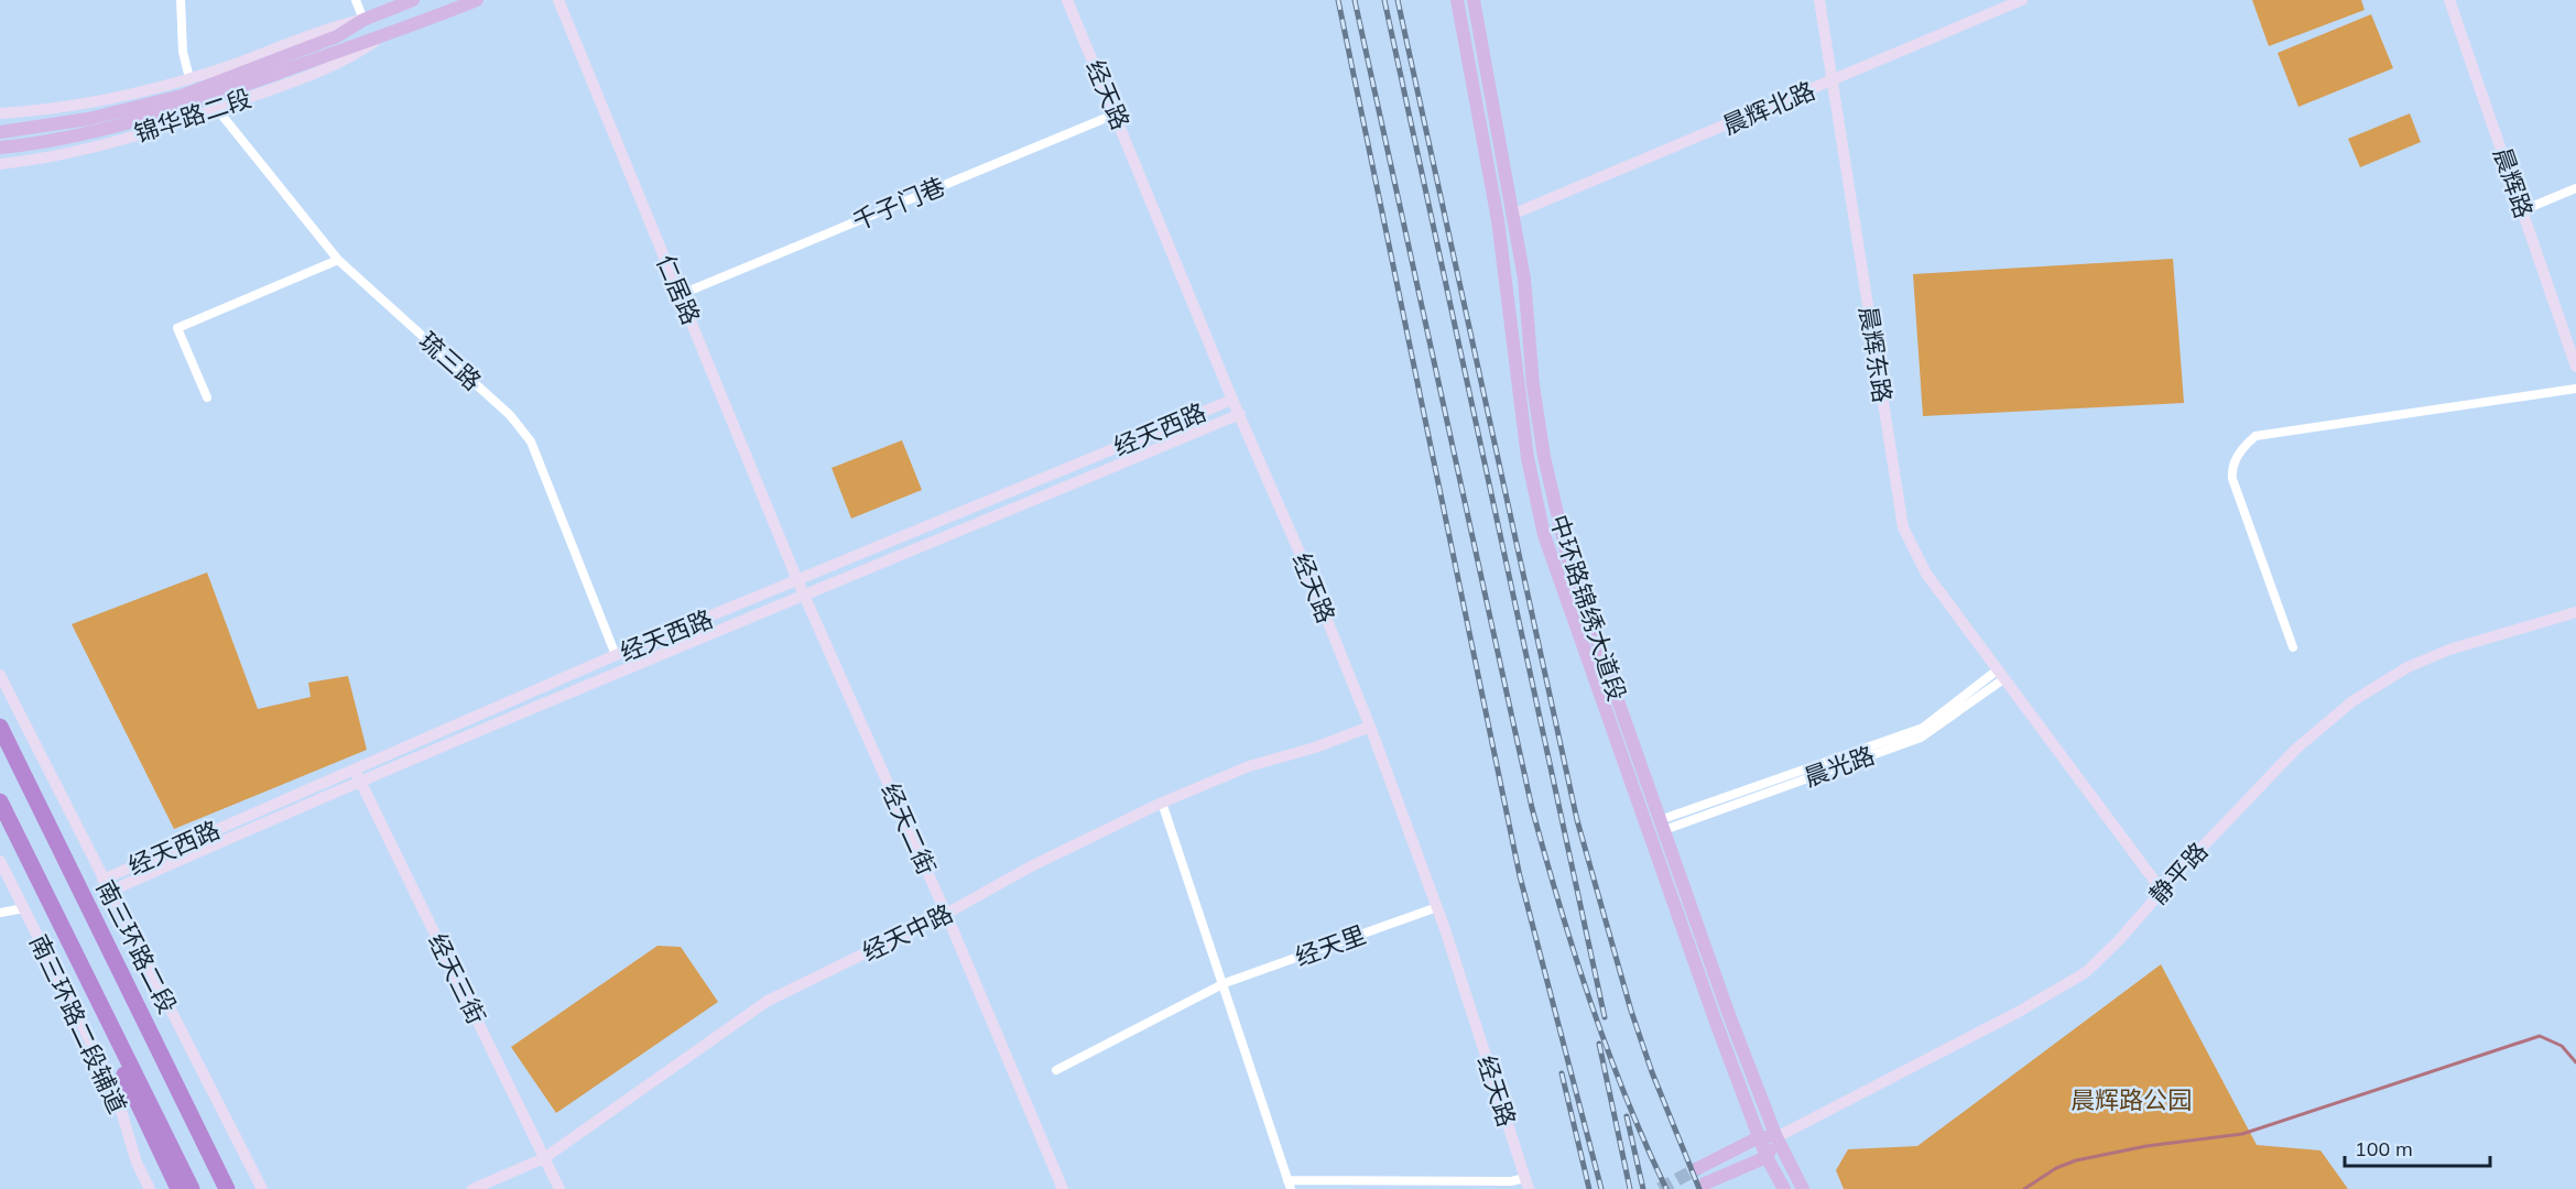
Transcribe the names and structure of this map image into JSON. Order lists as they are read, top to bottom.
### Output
{
  "streets": {
    "highway": ["南三环路二段"],
    "main road": ["锦华路二段", "中环路锦绣大道段"],
    "street": [
      "经天路",
      "晨辉北路",
      "晨辉路",
      "千子门巷",
      "仁居路",
      "晨辉东路",
      "琉三路",
      "经天西路",
      "晨光路",
      "经天二街",
      "静平路",
      "经天中路",
      "经天里",
      "经天三街",
      "南三环路二段辅道"
    ]
  },
  "crossings": [
    ["经天路", "千子门巷"],
    ["经天路", "经天西路"],
    ["经天路", "经天中路"],
    ["经天路", "经天里"],
    ["晨辉北路", "晨辉东路"],
    ["晨辉北路", "中环路锦绣大道段"],
    ["锦华路二段", "琉三路"],
    ["千子门巷", "仁居路"],
    ["仁居路", "经天西路"],
    ["仁居路", "经天二街"],
    ["晨辉东路", "晨光路"],
    ["晨辉东路", "静平路"],
    ["琉三路", "经天西路"],
    ["经天西路", "经天二街"],
    ["经天西路", "经天三街"],
    ["中环路锦绣大道段", "晨光路"],
    ["中环路锦绣大道段", "静平路"],
    ["经天二街", "经天中路"],
    ["经天中路", "经天三街"]
  ],
  "parks": ["晨辉路公园"],
  "scale_bar": "100 m"
}
